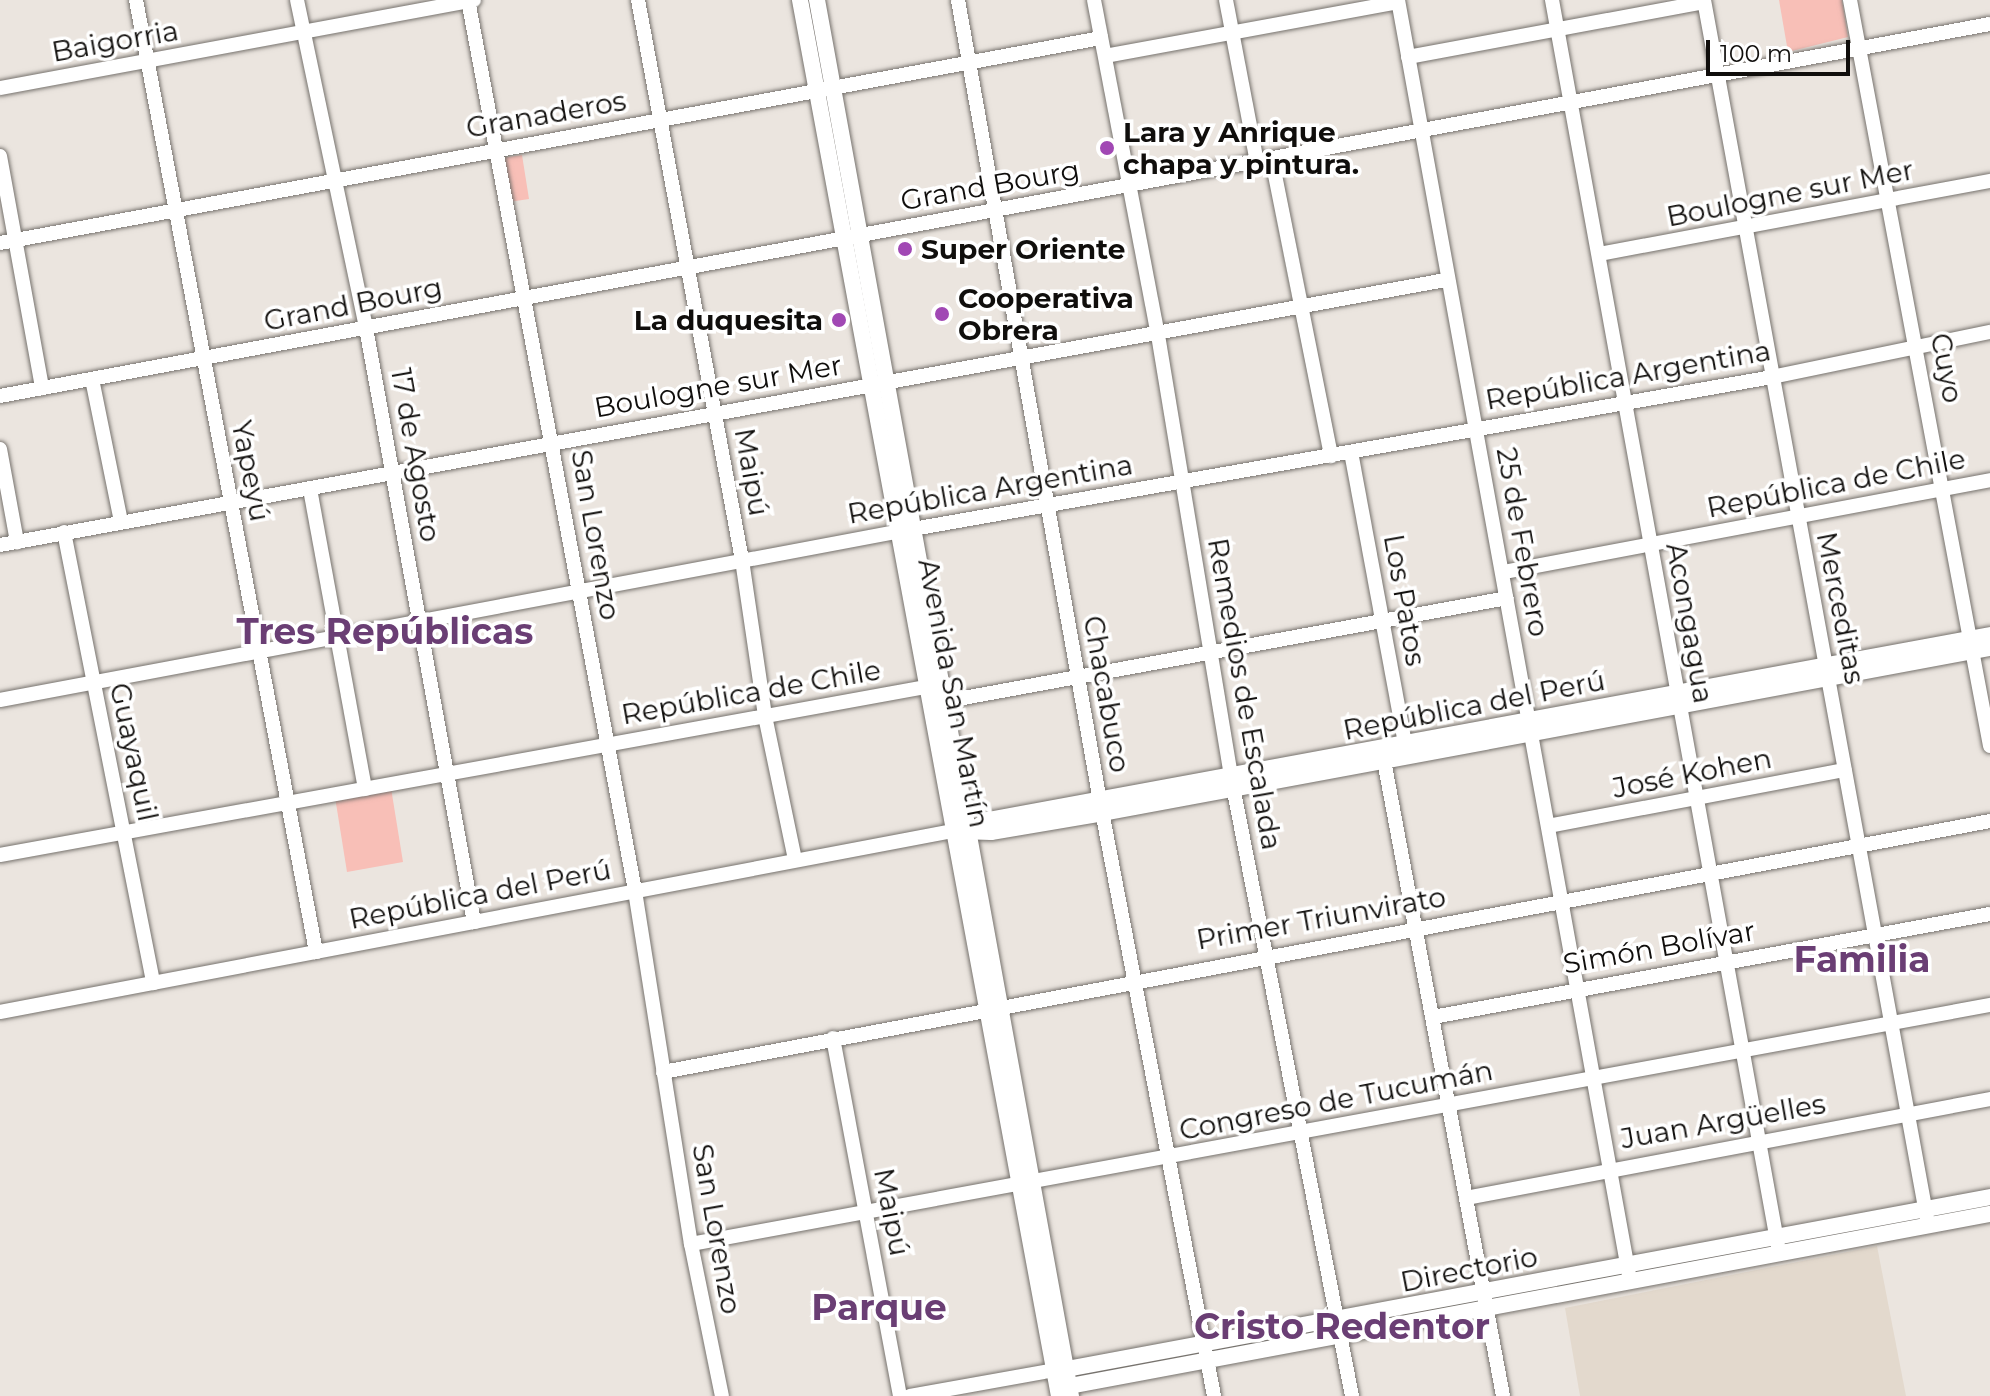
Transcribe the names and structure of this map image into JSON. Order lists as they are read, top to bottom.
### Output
{
  "streets": {
    "main road": ["Avenida San Martín", "República del Perú", "Directorio"],
    "street": [
      "Baigorria",
      "Granaderos",
      "Grand Bourg",
      "Boulogne sur Mer",
      "Cuyo",
      "República Argentina",
      "17 de Agosto",
      "Yapeyú",
      "Maipú",
      "República de Chile",
      "San Lorenzo",
      "25 de Febrero",
      "Los Patos",
      "Merceditas",
      "Acongagua",
      "Chacabuco",
      "Remedios de Escalada",
      "Guayaquil",
      "José Kohen",
      "Primer Triunvirato",
      "Simón Bolívar",
      "Congreso de Tucumán",
      "Juan Argüelles"
    ]
  },
  "crossings": [
    ["Baigorria", "17 de Agosto"],
    ["Baigorria", "Yapeyú"],
    ["Baigorria", "San Lorenzo"],
    ["Granaderos", "17 de Agosto"],
    ["Granaderos", "Yapeyú"],
    ["Granaderos", "Maipú"],
    ["Granaderos", "San Lorenzo"],
    ["Granaderos", "Avenida San Martín"],
    ["Granaderos", "Chacabuco"],
    ["Granaderos", "Remedios de Escalada"],
    ["Grand Bourg", "Cuyo"],
    ["Grand Bourg", "17 de Agosto"],
    ["Grand Bourg", "Yapeyú"],
    ["Grand Bourg", "Maipú"],
    ["Grand Bourg", "San Lorenzo"],
    ["Grand Bourg", "25 de Febrero"],
    ["Grand Bourg", "Merceditas"],
    ["Grand Bourg", "Acongagua"],
    ["Grand Bourg", "Avenida San Martín"],
    ["Grand Bourg", "Chacabuco"],
    ["Grand Bourg", "Remedios de Escalada"],
    ["Boulogne sur Mer", "Cuyo"],
    ["Boulogne sur Mer", "17 de Agosto"],
    ["Boulogne sur Mer", "Yapeyú"],
    ["Boulogne sur Mer", "Maipú"],
    ["Boulogne sur Mer", "San Lorenzo"],
    ["Boulogne sur Mer", "25 de Febrero"],
    ["Boulogne sur Mer", "Merceditas"],
    ["Boulogne sur Mer", "Acongagua"],
    ["Boulogne sur Mer", "Avenida San Martín"],
    ["Boulogne sur Mer", "Chacabuco"],
    ["Boulogne sur Mer", "Remedios de Escalada"],
    ["Boulogne sur Mer", "Guayaquil"],
    ["Cuyo", "República Argentina"],
    ["Cuyo", "República de Chile"],
    ["Cuyo", "República del Perú"],
    ["República Argentina", "17 de Agosto"],
    ["República Argentina", "Yapeyú"],
    ["República Argentina", "Maipú"],
    ["República Argentina", "San Lorenzo"],
    ["República Argentina", "25 de Febrero"],
    ["República Argentina", "Los Patos"],
    ["República Argentina", "Merceditas"],
    ["República Argentina", "Acongagua"],
    ["República Argentina", "Avenida San Martín"],
    ["República Argentina", "Chacabuco"],
    ["República Argentina", "Remedios de Escalada"],
    ["República Argentina", "Guayaquil"],
    ["17 de Agosto", "República de Chile"],
    ["17 de Agosto", "República del Perú"],
    ["Yapeyú", "República de Chile"],
    ["Yapeyú", "República del Perú"],
    ["Maipú", "República de Chile"],
    ["Maipú", "República del Perú"],
    ["Maipú", "Primer Triunvirato"],
    ["Maipú", "Congreso de Tucumán"],
    ["República de Chile", "San Lorenzo"],
    ["República de Chile", "25 de Febrero"],
    ["República de Chile", "Merceditas"],
    ["República de Chile", "Acongagua"],
    ["República de Chile", "Avenida San Martín"],
    ["República de Chile", "Guayaquil"],
    ["San Lorenzo", "República del Perú"],
    ["San Lorenzo", "Primer Triunvirato"],
    ["San Lorenzo", "Congreso de Tucumán"],
    ["25 de Febrero", "República del Perú"],
    ["25 de Febrero", "José Kohen"],
    ["25 de Febrero", "Primer Triunvirato"],
    ["25 de Febrero", "Simón Bolívar"],
    ["25 de Febrero", "Congreso de Tucumán"],
    ["25 de Febrero", "Juan Argüelles"],
    ["25 de Febrero", "Directorio"],
    ["Los Patos", "República del Perú"],
    ["Merceditas", "República del Perú"],
    ["Merceditas", "José Kohen"],
    ["Merceditas", "Primer Triunvirato"],
    ["Merceditas", "Simón Bolívar"],
    ["Merceditas", "Congreso de Tucumán"],
    ["Merceditas", "Juan Argüelles"],
    ["Merceditas", "Directorio"],
    ["Acongagua", "República del Perú"],
    ["Acongagua", "José Kohen"],
    ["Acongagua", "Primer Triunvirato"],
    ["Acongagua", "Simón Bolívar"],
    ["Acongagua", "Congreso de Tucumán"],
    ["Acongagua", "Juan Argüelles"],
    ["Acongagua", "Directorio"],
    ["Avenida San Martín", "República del Perú"],
    ["Avenida San Martín", "Primer Triunvirato"],
    ["Avenida San Martín", "Congreso de Tucumán"],
    ["Avenida San Martín", "Directorio"],
    ["Chacabuco", "República del Perú"],
    ["Chacabuco", "Primer Triunvirato"],
    ["Chacabuco", "Congreso de Tucumán"],
    ["Chacabuco", "Directorio"],
    ["Remedios de Escalada", "República del Perú"],
    ["Remedios de Escalada", "Primer Triunvirato"],
    ["Remedios de Escalada", "Congreso de Tucumán"],
    ["Remedios de Escalada", "Directorio"],
    ["República del Perú", "Guayaquil"]
  ],
  "districts": [
    "Tres Repúblicas",
    "Familia",
    "Parque",
    "Cristo Redentor"
  ],
  "places": [
    "Lara y Anrique chapa y pintura.",
    "Super Oriente",
    "Cooperativa Obrera",
    "La duquesita"
  ],
  "scale_bar": "100 m"
}
